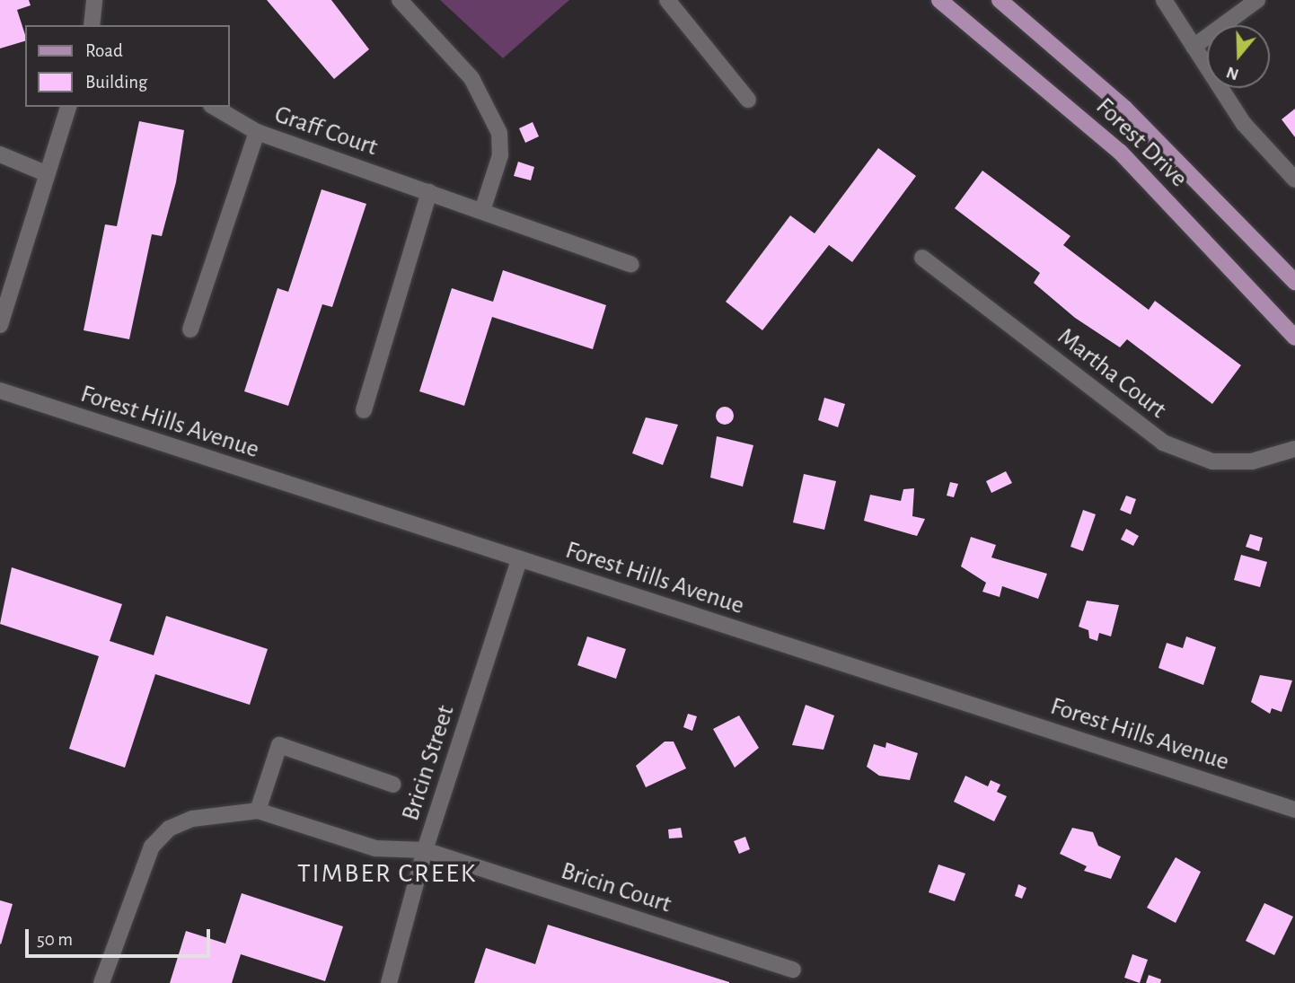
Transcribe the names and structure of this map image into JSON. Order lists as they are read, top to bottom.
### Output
{
  "streets": {
    "main road": ["Forest Drive"],
    "street": [
      "Graff Court",
      "Martha Court",
      "Forest Hills Avenue",
      "Bricin Street",
      "Bricin Court"
    ]
  },
  "crossings": [
    ["Forest Hills Avenue", "Bricin Street"],
    ["Bricin Street", "Bricin Court"]
  ],
  "districts": ["TIMBER CREEK"],
  "legend": ["Road", "Building"],
  "scale_bar": "50 m",
  "north": "bottom"
}
